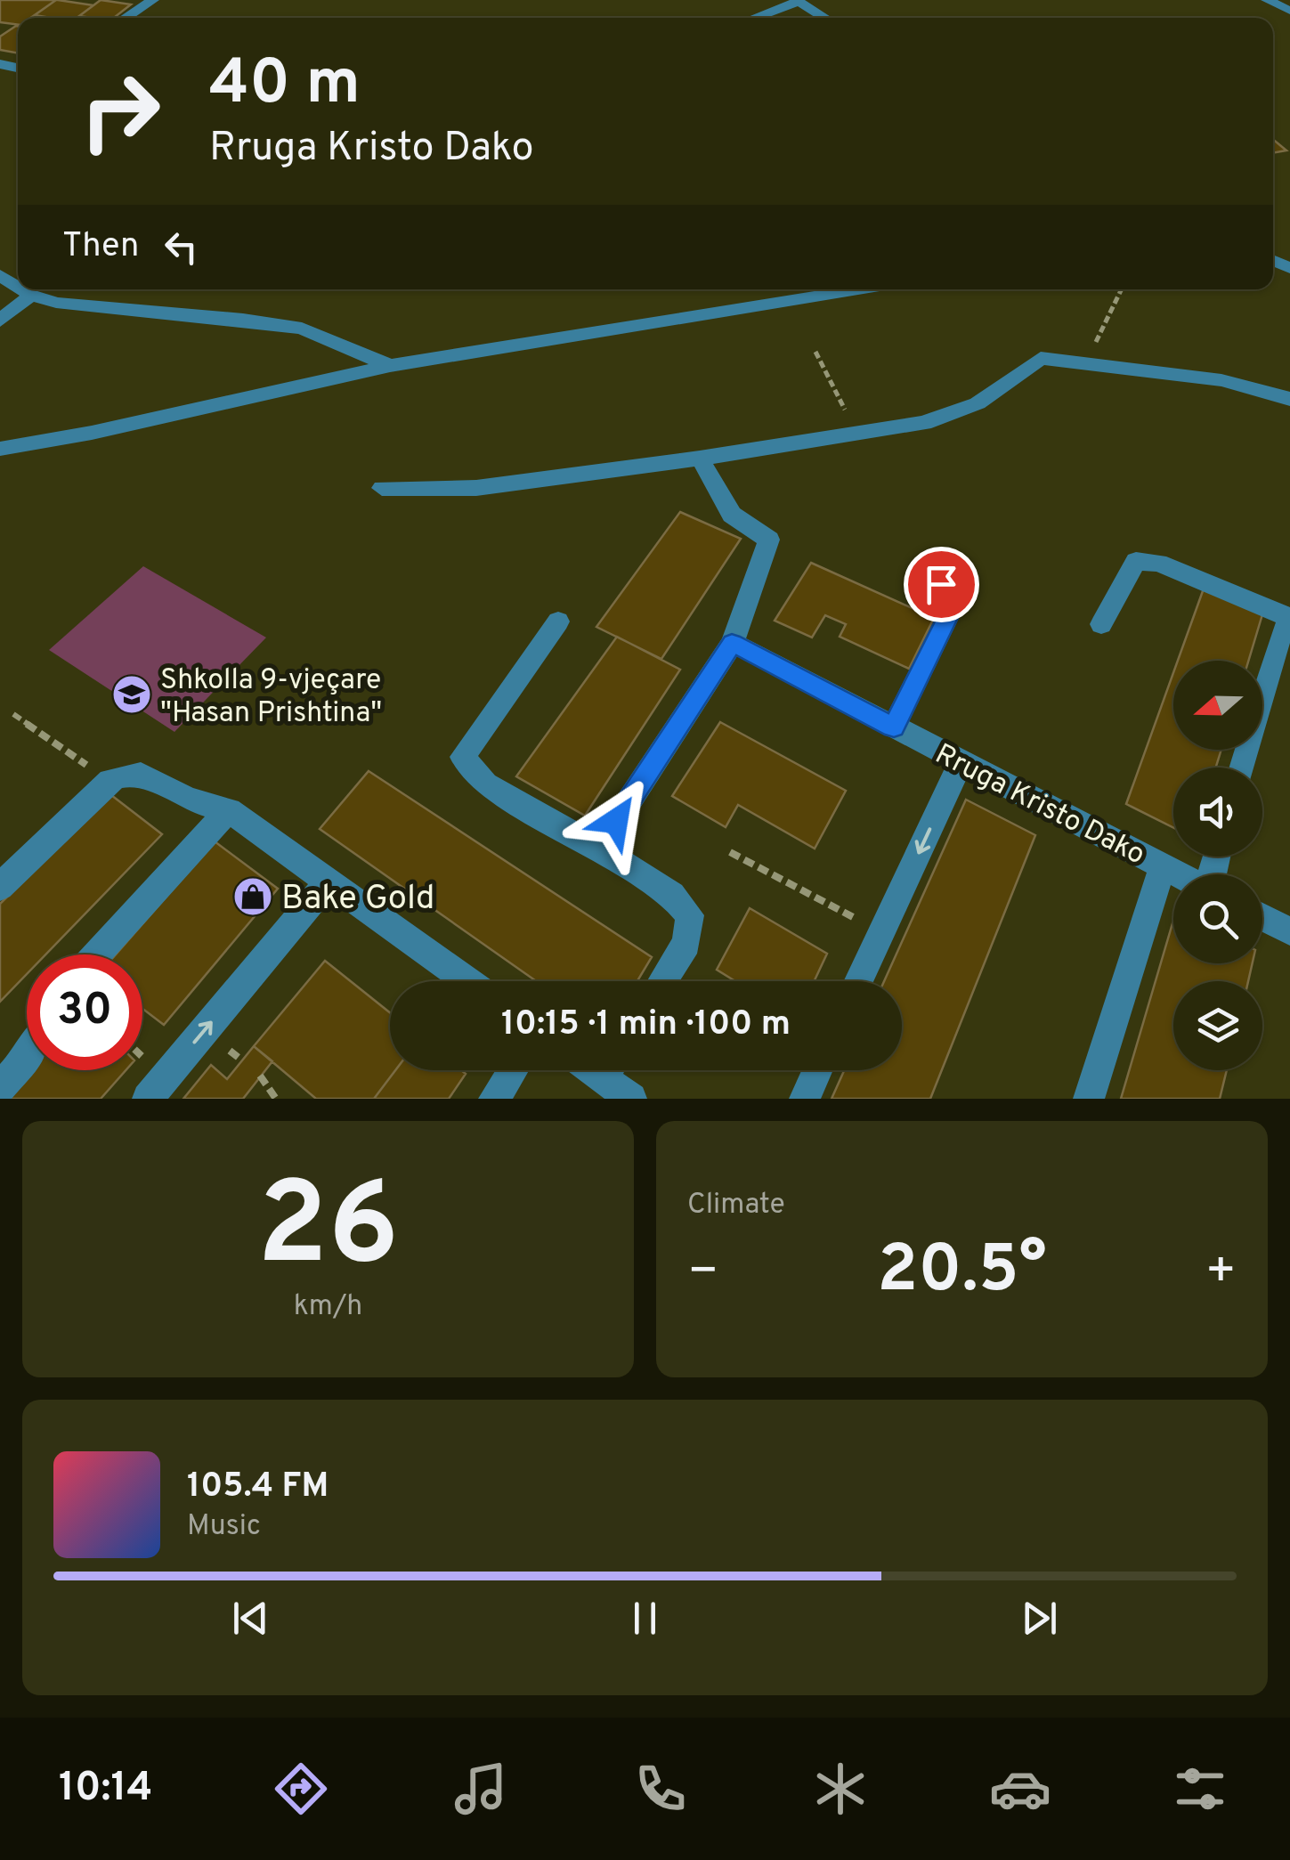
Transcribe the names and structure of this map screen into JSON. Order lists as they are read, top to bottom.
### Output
{
  "streets": {
    "street": ["Rruga Kristo Dako"]
  },
  "places": {
    "school or university": ["Shkolla 9-vjeçare \"Hasan Prishtina\""],
    "shop": ["Bake Gold"]
  },
  "north": "left",
  "page": {
    "turn": ["40 m", "Rruga Kristo Dako"],
    "then": "Then",
    "limit": "30",
    "trip": "10:15 · 1 min · 100 m",
    "tile": [
      ["26", "km/h"],
      "Climate"
    ],
    "heat": ["−", "20.5°", "+"],
    "song": ["105.4 FM", "Music"],
    "tabs": "10:14"
  }
}
